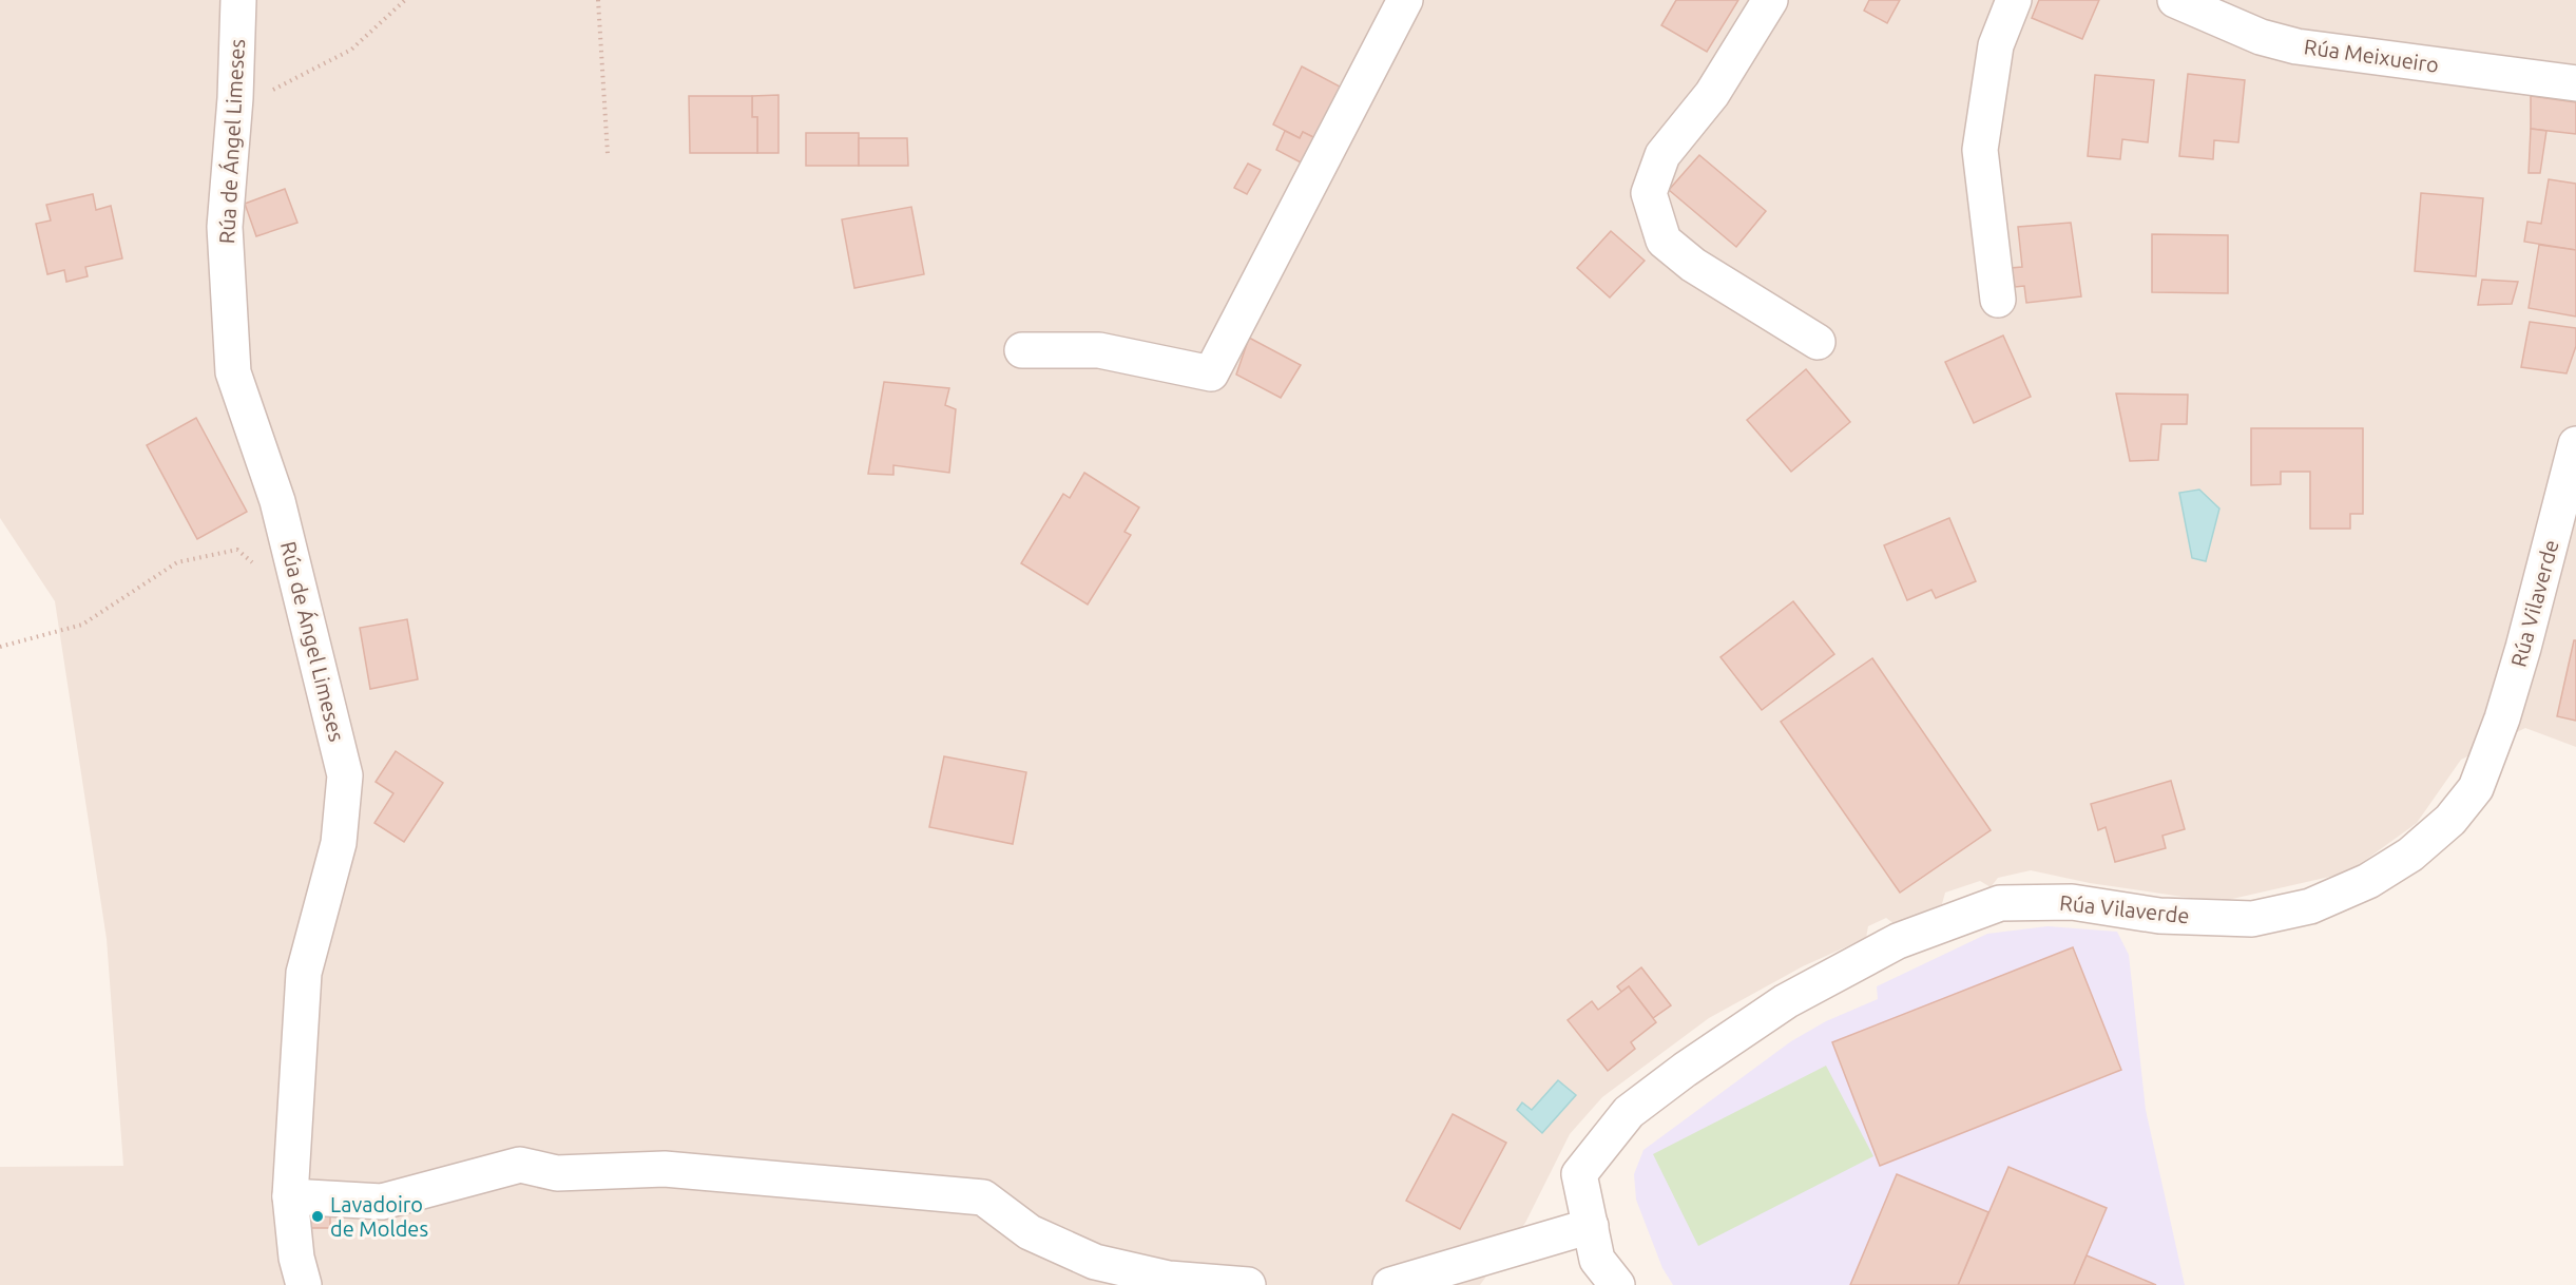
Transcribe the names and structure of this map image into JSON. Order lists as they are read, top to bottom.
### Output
{
  "streets": {
    "street": ["Rúa Meixueiro", "Rúa de Ángel Limeses", "Rúa Vilaverde"]
  },
  "places": ["Lavadoiro de Moldes"]
}
